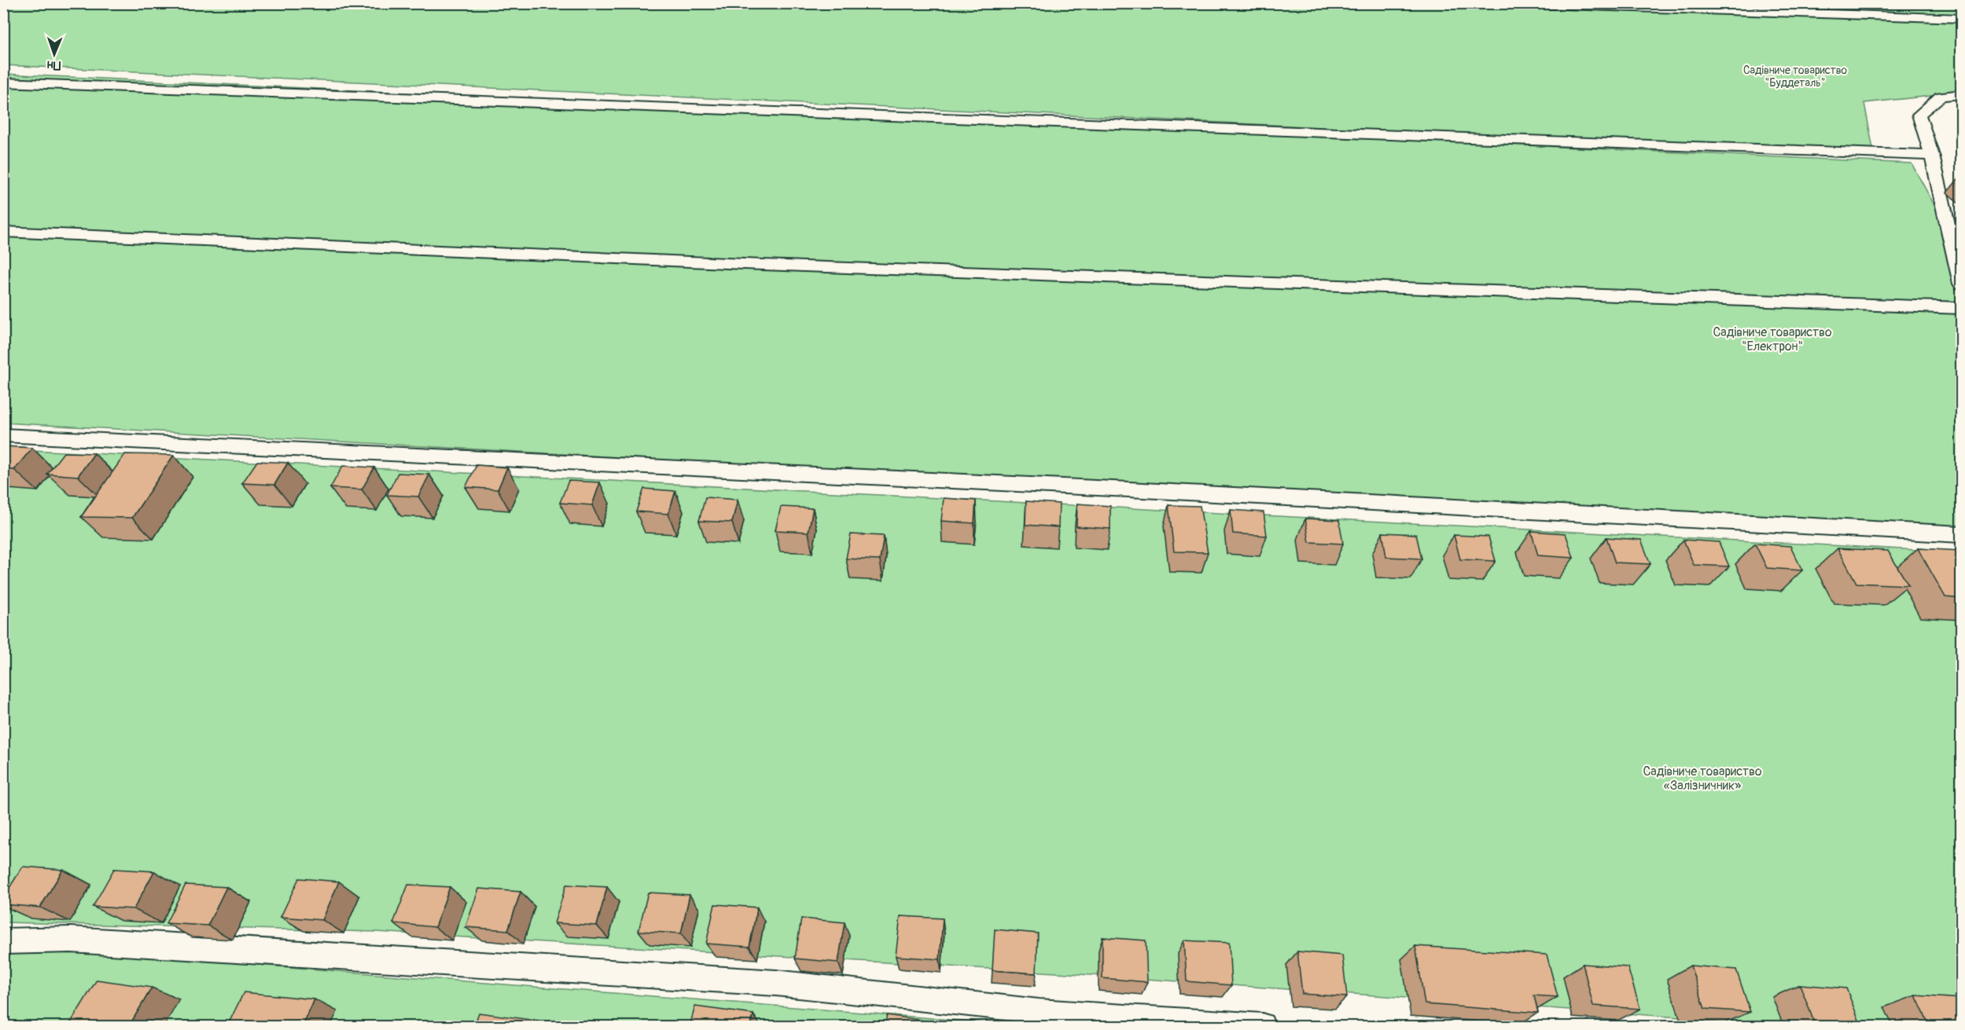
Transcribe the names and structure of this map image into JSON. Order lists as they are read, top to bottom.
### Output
{
  "parks": ["Садівниче товариство \"Буддеталь\"", "Садівниче товариство \"Електрон\"", "Садівниче товариство «Залізничник»"],
  "north": "bottom"
}
